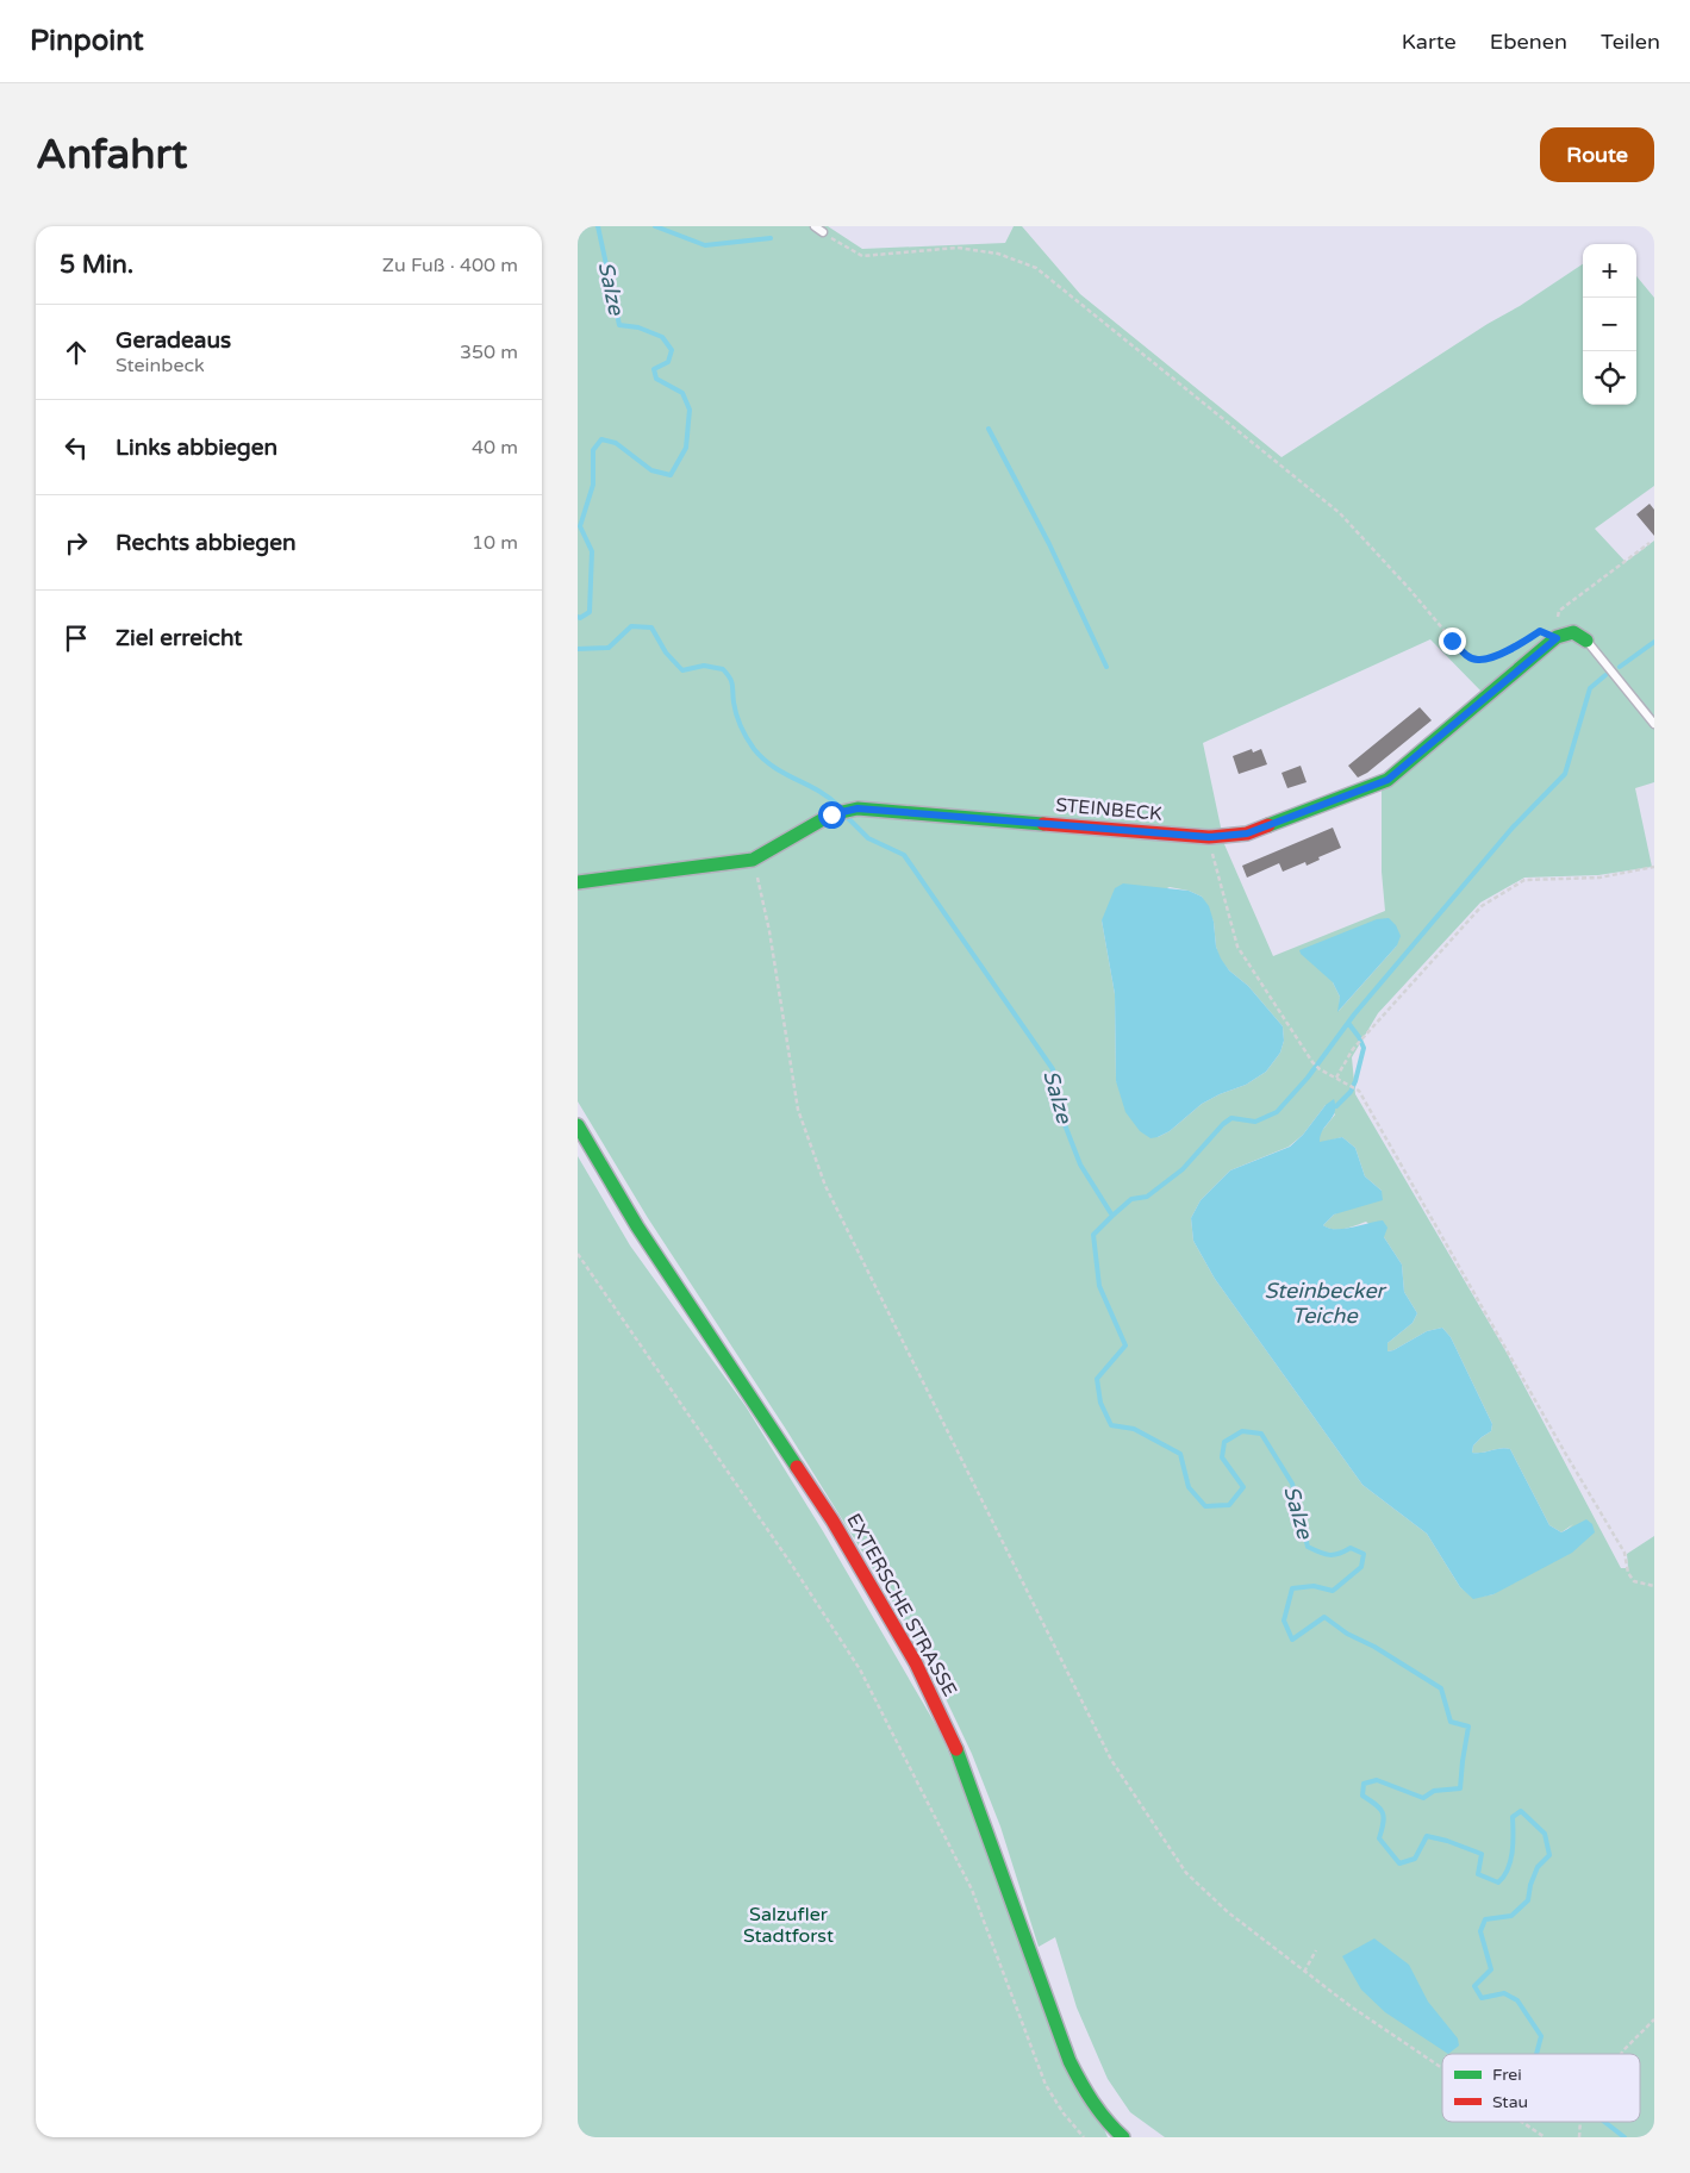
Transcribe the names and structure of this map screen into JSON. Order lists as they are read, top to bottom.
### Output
{
  "streets": {
    "main road": ["STEINBECK", "EXTERSCHE STRASSE"]
  },
  "water": ["Salze", "Steinbecker Teiche"],
  "parks": ["Salzufler Stadtforst"],
  "legend": ["Frei", "Stau"],
  "page": {
    "header": "Pinpoint",
    "nav": ["Karte", "Ebenen", "Teilen"],
    "buttons": "Route",
    "title": "Anfahrt",
    "heading": ["5 Min.", "Zu Fuß · 400 m"],
    "map_buttons": ["+", "−"],
    "list": [
      ["Geradeaus", "Steinbeck", "350 m"],
      ["Links abbiegen", "40 m"],
      ["Rechts abbiegen", "10 m"],
      "Ziel erreicht"
    ]
  }
}
